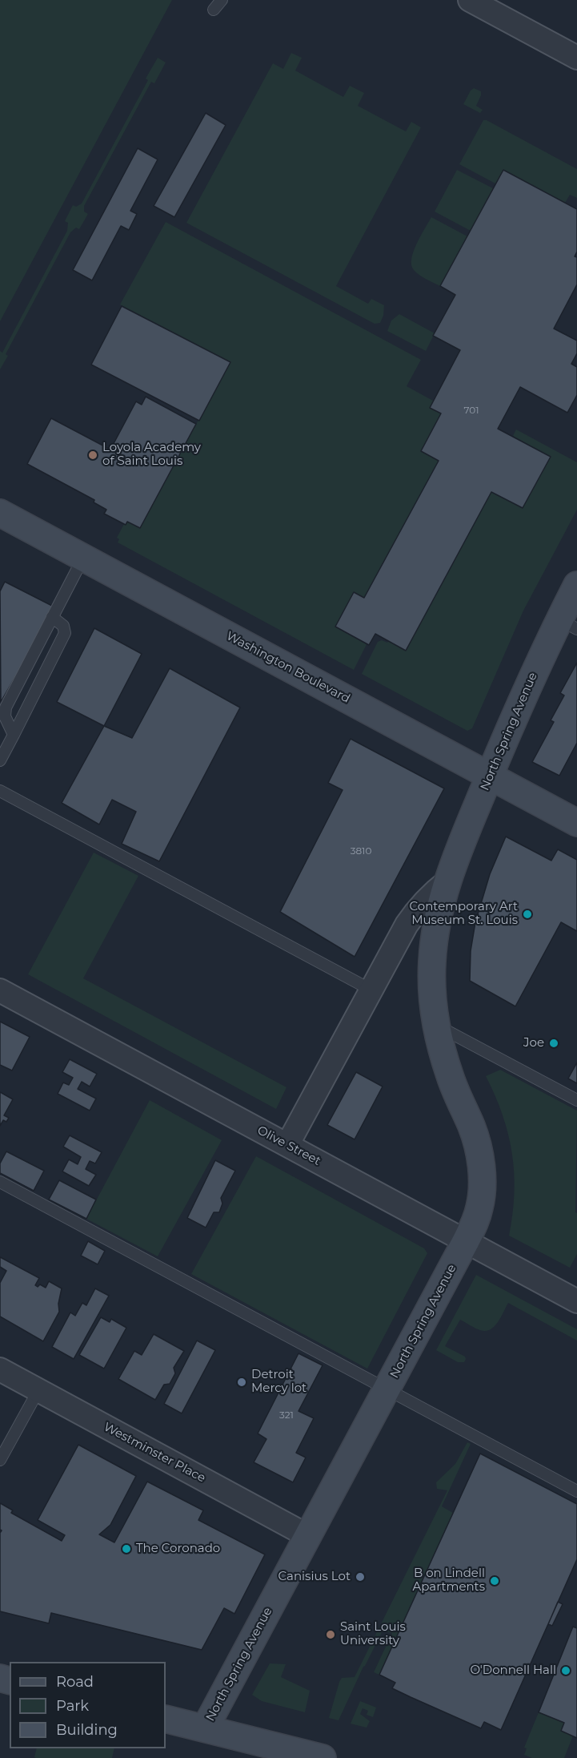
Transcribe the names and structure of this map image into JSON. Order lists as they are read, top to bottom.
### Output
{
  "streets": {
    "street": [
      "Washington Boulevard",
      "North Spring Avenue",
      "Olive Street",
      "Westminster Place"
    ]
  },
  "crossings": [
    ["Washington Boulevard", "North Spring Avenue"],
    ["North Spring Avenue", "Olive Street"],
    ["North Spring Avenue", "Westminster Place"]
  ],
  "places": [
    "Loyola Academy of Saint Louis",
    "Contemporary Art Museum St. Louis",
    "Joe",
    "Detroit Mercy lot",
    "The Coronado",
    "Canisius Lot",
    "B on Lindell Apartments",
    "Saint Louis University",
    "O'Donnell Hall"
  ],
  "house_numbers": ["701", "3810", "321"],
  "legend": ["Road", "Park", "Building"]
}
